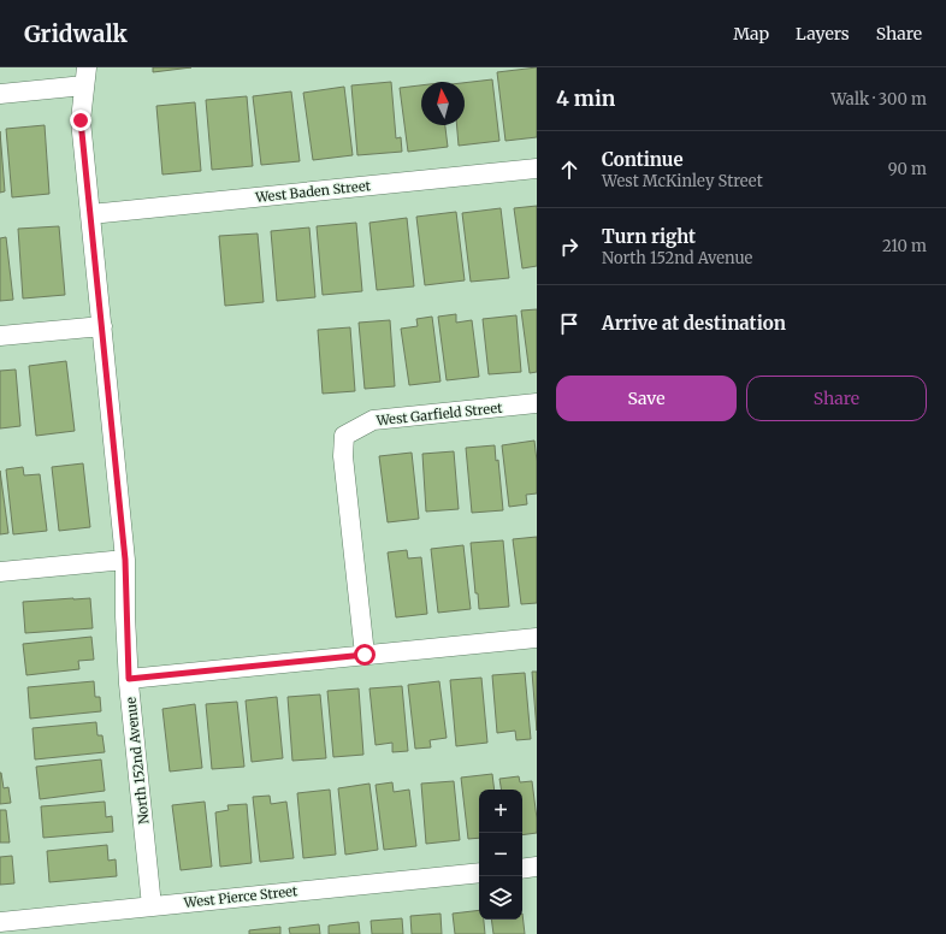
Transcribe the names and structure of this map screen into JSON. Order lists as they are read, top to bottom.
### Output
{
  "streets": {
    "street": [
      "West Baden Street",
      "West Garfield Street",
      "North 152nd Avenue",
      "West Pierce Street"
    ]
  },
  "crossings": [
    ["West Baden Street", "North 152nd Avenue"],
    ["North 152nd Avenue", "West Pierce Street"]
  ],
  "north": "top",
  "page": {
    "header": "Gridwalk",
    "nav": ["Map", "Layers", "Share"],
    "heading": ["4 min", "Walk · 300 m"],
    "list": [
      ["Continue", "West McKinley Street", "90 m"],
      ["Turn right", "North 152nd Avenue", "210 m"],
      "Arrive at destination"
    ],
    "buttons": ["Save", "Share"],
    "map_buttons": ["+", "−"]
  }
}
